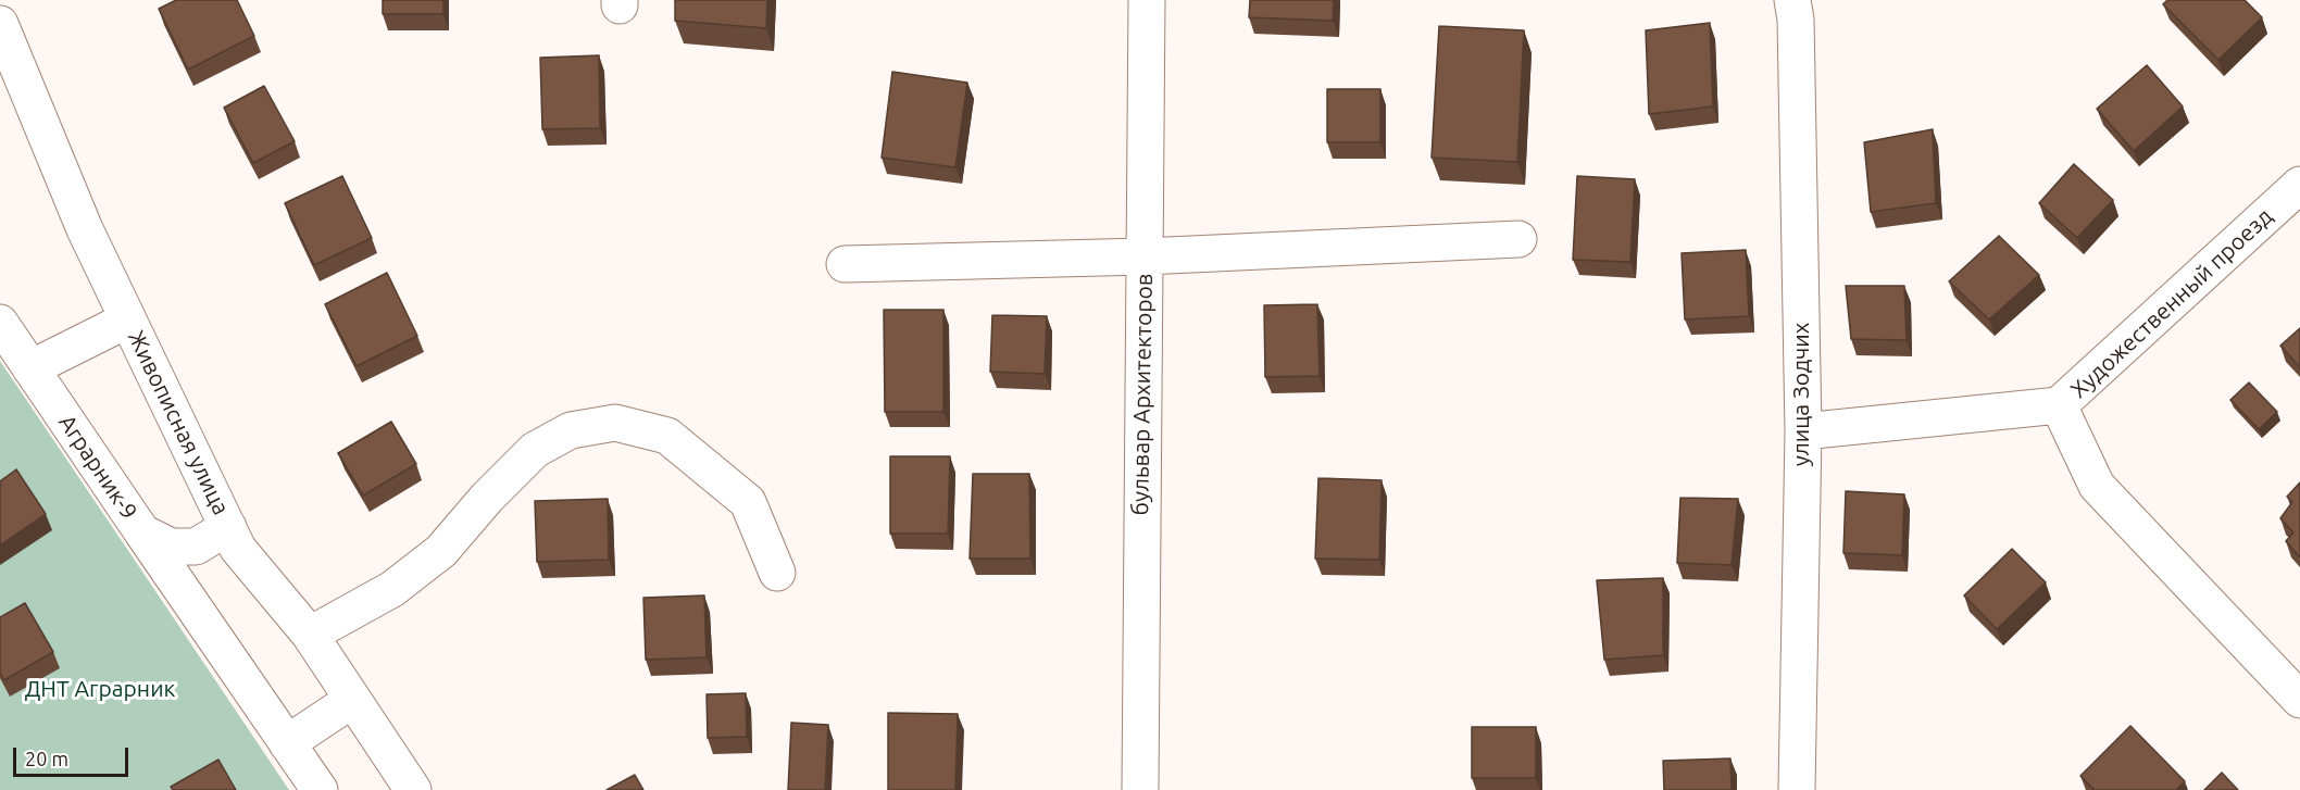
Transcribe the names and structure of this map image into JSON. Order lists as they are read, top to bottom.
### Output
{
  "streets": {
    "street": [
      "Художественный проезд",
      "бульвар Архитекторов",
      "улица Зодчих",
      "Живописная улица",
      "Аграрник-9"
    ]
  },
  "crossings": [
    ["Художественный проезд", "улица Зодчих"],
    ["Живописная улица", "Аграрник-9"]
  ],
  "parks": ["ДНТ Аграрник"],
  "scale_bar": "20 m"
}
